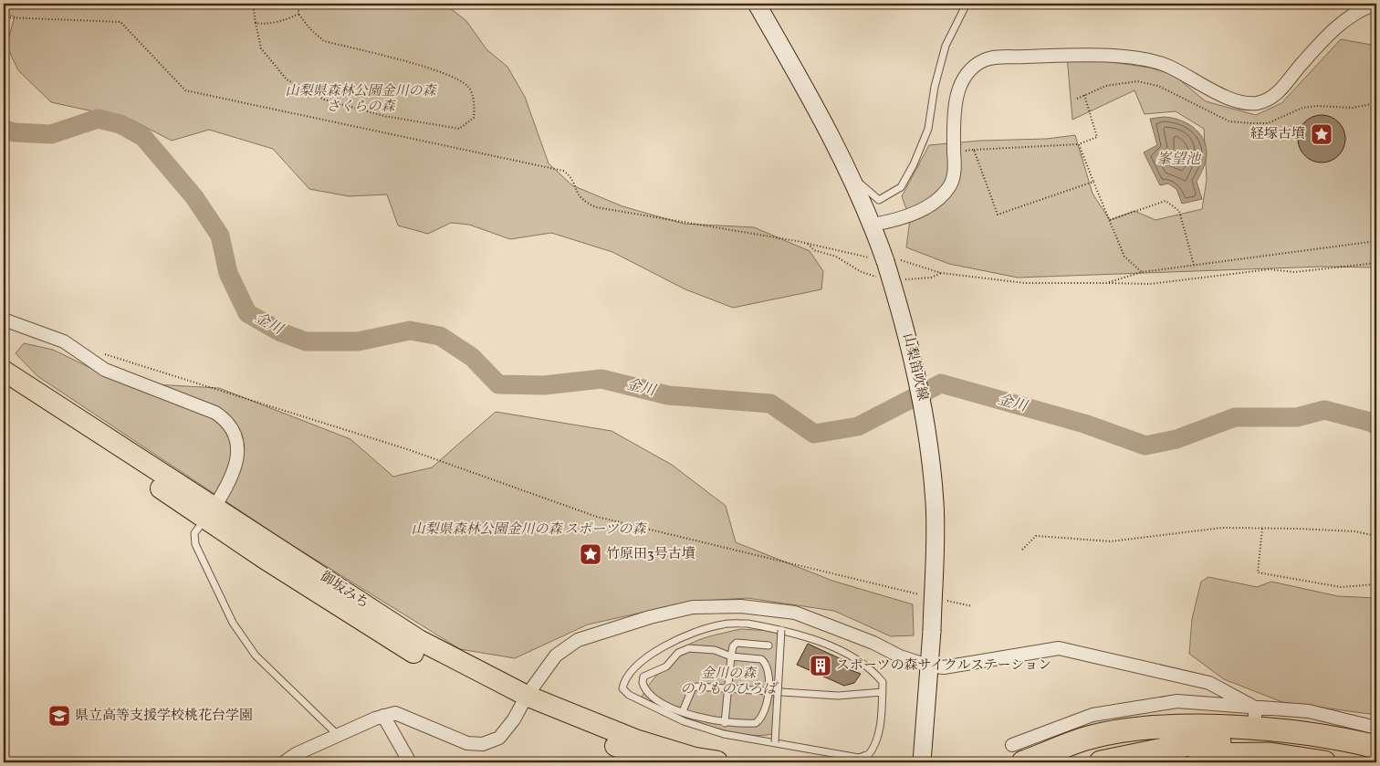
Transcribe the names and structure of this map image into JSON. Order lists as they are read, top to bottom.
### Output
{
  "streets": {
    "highway": ["御坂みち"],
    "main road": ["山梨笛吹線"]
  },
  "water": ["峯望池", "金川"],
  "parks": ["山梨県森林公園金川の森 さくらの森", "山梨県森林公園金川の森 スポーツの森", "金川の森 のりものひろば"],
  "places": {
    "place": ["経塚古墳", "竹原田3号古墳"],
    "building": ["スポーツの森サイクルステーション"],
    "school or university": ["県立高等支援学校桃花台学園"]
  }
}
